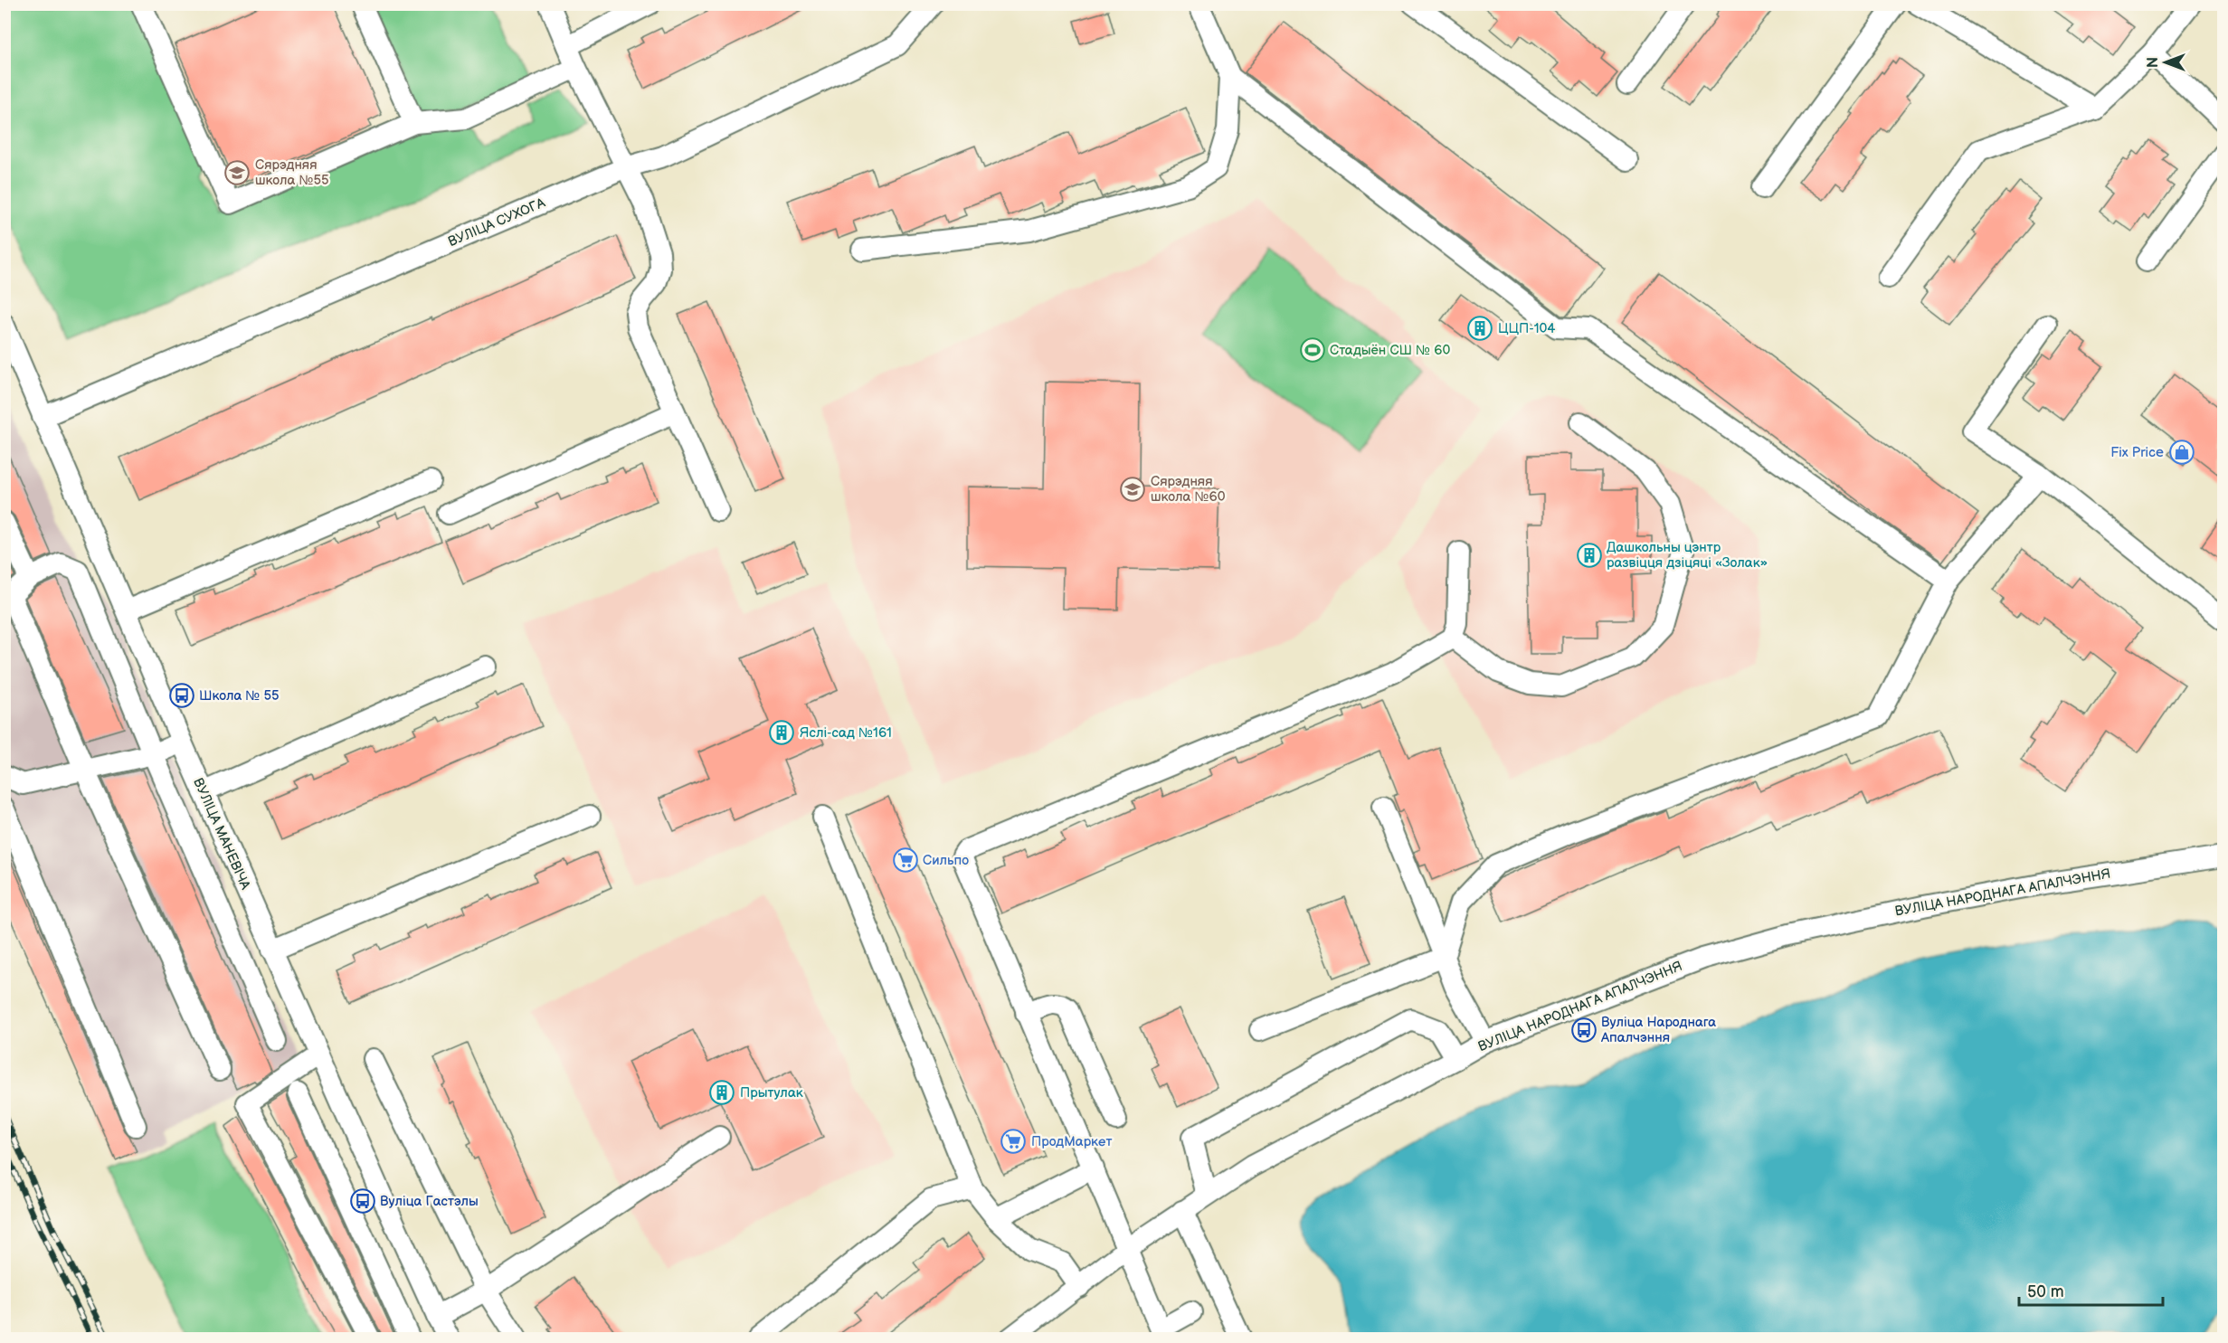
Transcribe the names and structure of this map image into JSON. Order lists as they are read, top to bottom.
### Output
{
  "streets": {
    "street": ["ВУЛІЦА СУХОГА", "ВУЛІЦА МАНЕВІЧА", "ВУЛІЦА НАРОДНАГА АПАЛЧЭННЯ"]
  },
  "crossings": [
    ["ВУЛІЦА СУХОГА", "ВУЛІЦА МАНЕВІЧА"]
  ],
  "places": {
    "school or university": ["Сярэдняя школа №55", "Сярэдняя школа №60"],
    "building": [
      "ЦЦП-104",
      "Дашкольны цэнтр развіцця дзіцяці «Золак»",
      "Яслі-сад №161",
      "Прытулак"
    ],
    "sports": ["Стадыён СШ № 60"],
    "shop": ["Fix Price"],
    "bus stop": ["Школа № 55", "Вуліца Народнага Апалчэння", "Вуліца Гастэлы"],
    "supermarket": ["Сильпо", "ПродМаркет"]
  },
  "scale_bar": "50 m",
  "north": "left"
}
